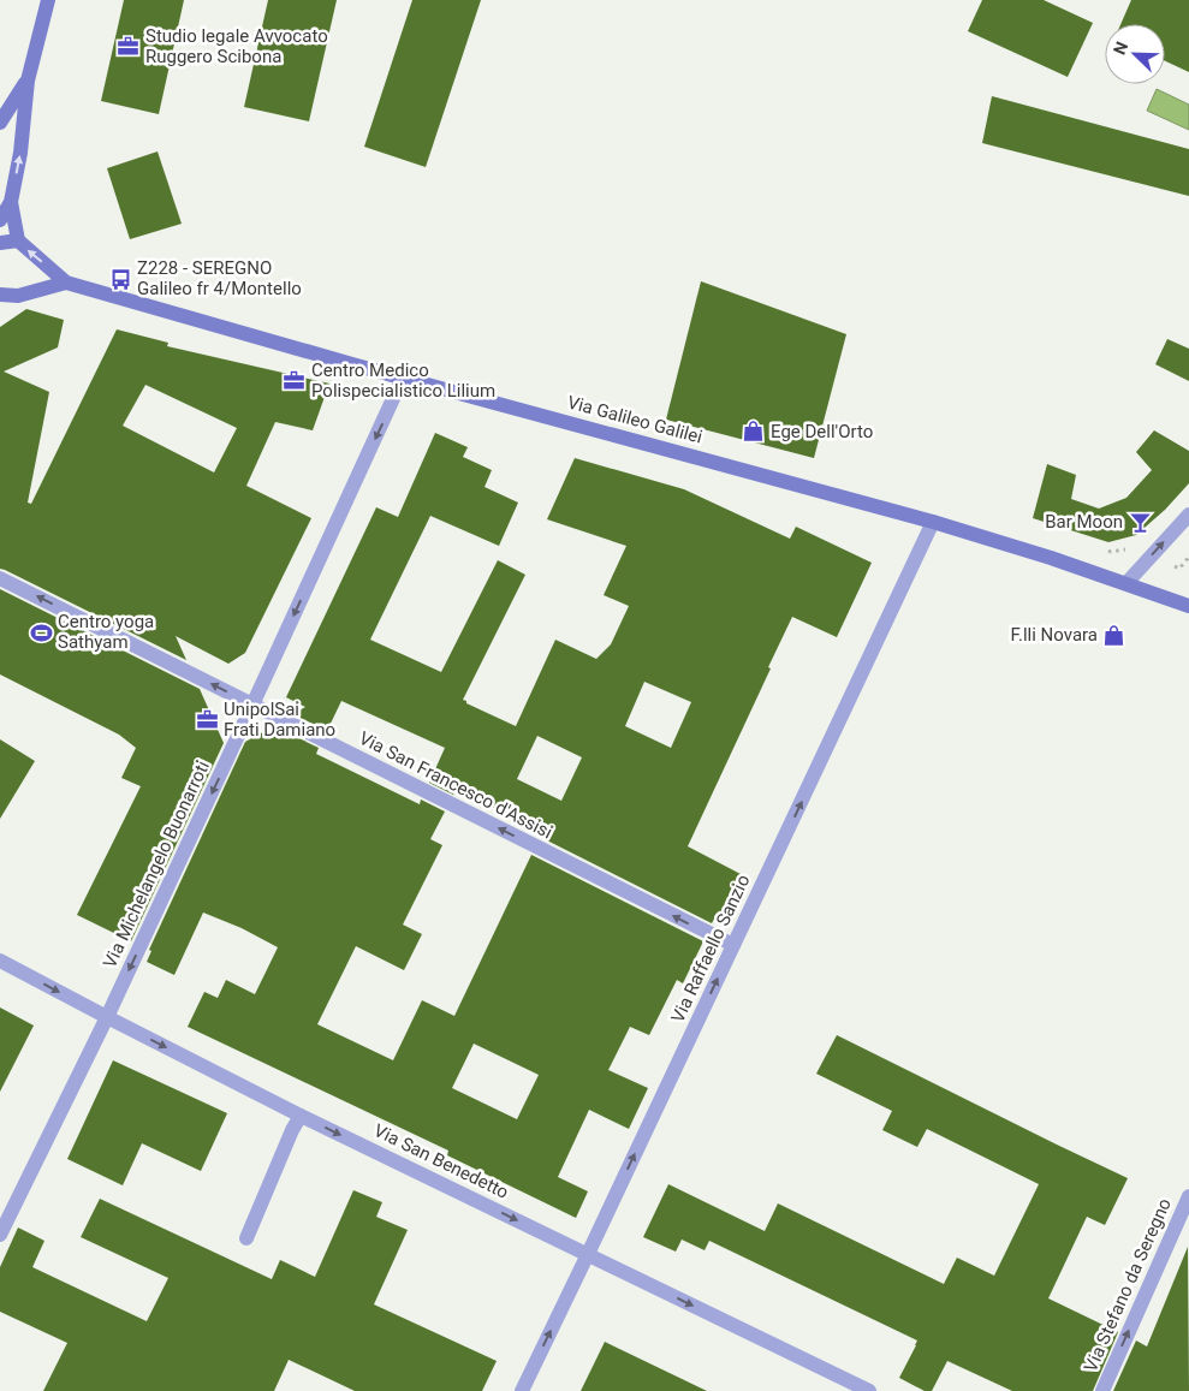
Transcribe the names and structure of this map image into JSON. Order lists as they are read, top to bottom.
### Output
{
  "streets": {
    "street": [
      "Via Galileo Galilei",
      "Via San Francesco d'Assisi",
      "Via Michelangelo Buonarroti",
      "Via Raffaello Sanzio",
      "Via San Benedetto",
      "Via Stefano da Seregno"
    ]
  },
  "crossings": [
    ["Via Galileo Galilei", "Via Michelangelo Buonarroti"],
    ["Via Galileo Galilei", "Via Raffaello Sanzio"],
    ["Via San Francesco d'Assisi", "Via Michelangelo Buonarroti"],
    ["Via San Francesco d'Assisi", "Via Raffaello Sanzio"],
    ["Via Michelangelo Buonarroti", "Via San Benedetto"],
    ["Via Raffaello Sanzio", "Via San Benedetto"]
  ],
  "one_way": [
    "Via San Francesco d'Assisi",
    "Via Michelangelo Buonarroti",
    "Via Raffaello Sanzio",
    "Via San Benedetto",
    "Via Stefano da Seregno"
  ],
  "places": {
    "office": ["Studio legale Avvocato Ruggero Scibona", "Centro Medico Polispecialistico Lilium", "UnipolSai Frati Damiano"],
    "bus stop": ["Z228 - SEREGNO Galileo fr 4/Montello"],
    "shop": ["Ege Dell'Orto", "F.lli Novara"],
    "bar": ["Bar Moon"],
    "sports": ["Centro yoga Sathyam"]
  },
  "north": "top left"
}
